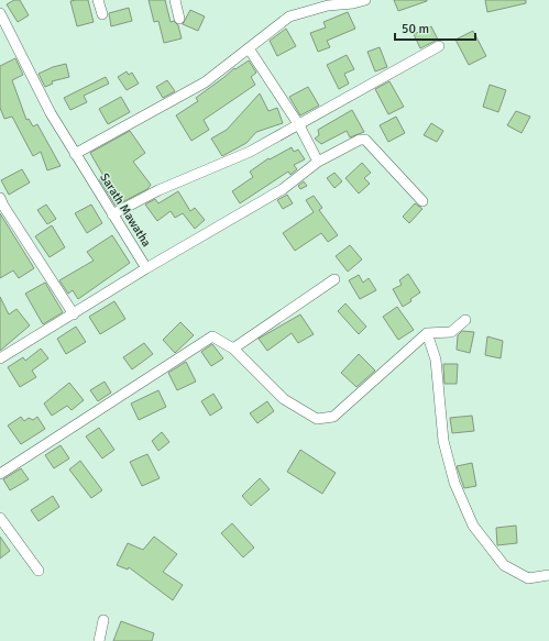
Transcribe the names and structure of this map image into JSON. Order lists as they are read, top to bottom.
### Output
{
  "streets": {
    "street": ["Sarath Mawatha"]
  },
  "scale_bar": "50 m"
}
